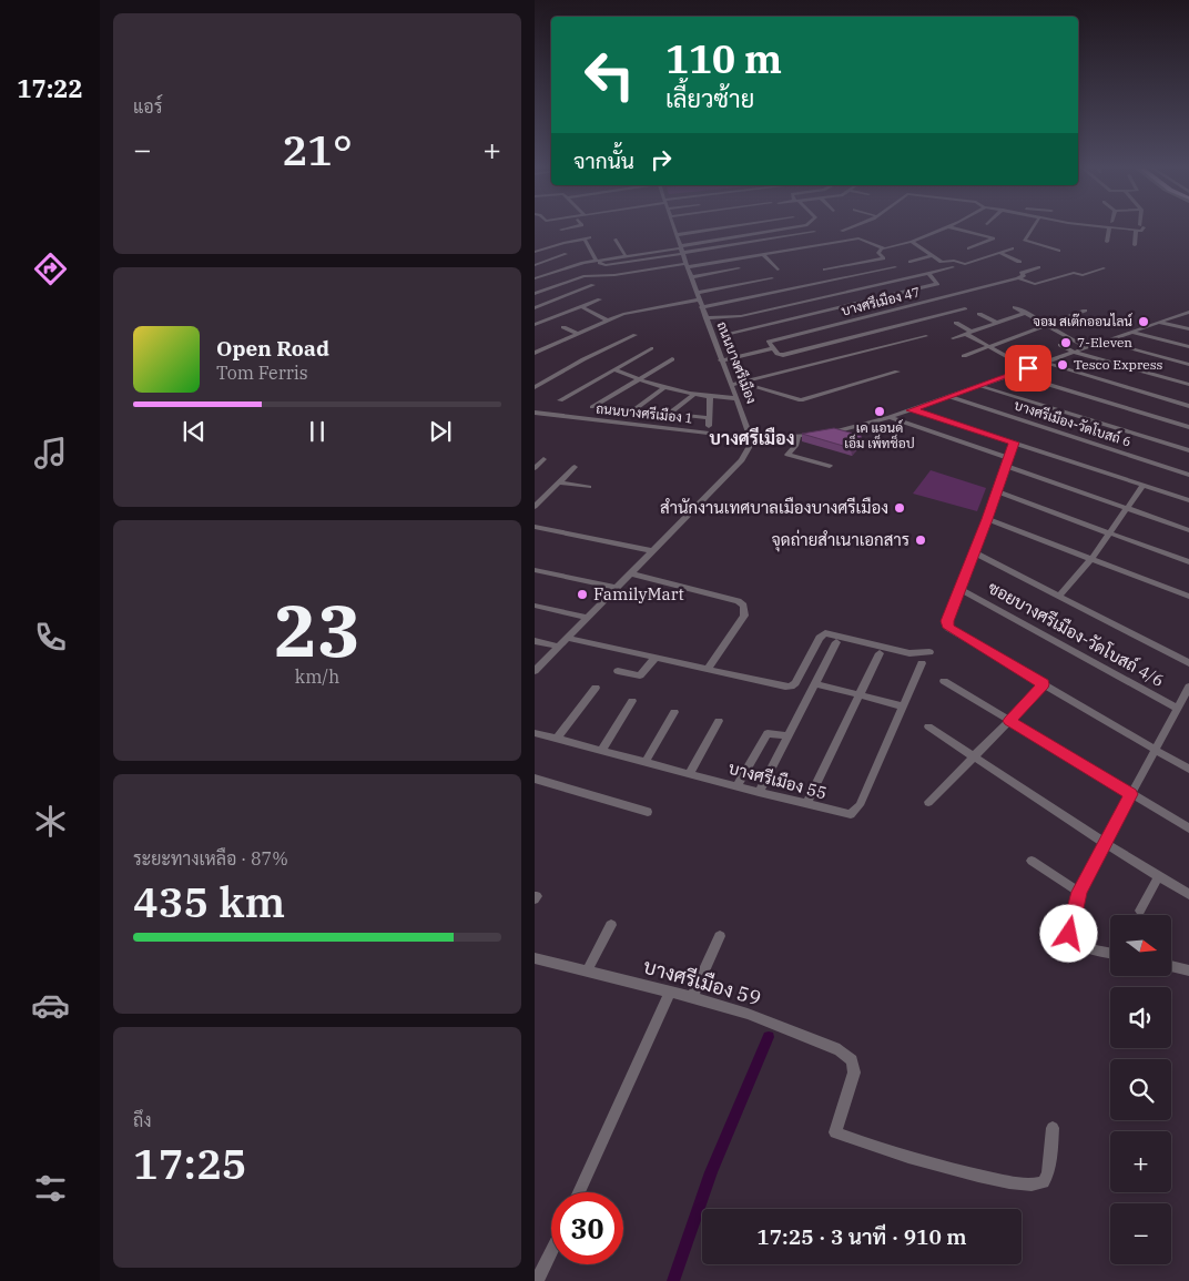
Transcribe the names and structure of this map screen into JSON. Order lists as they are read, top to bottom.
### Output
{
  "streets": {
    "street": [
      "บางศรีเมือง 47",
      "ถนนบางศรีเมือง",
      "ถนนบางศรีเมือง 1",
      "บางศรีเมือง-วัดโบสถ์ 6",
      "ซอยบางศรีเมือง-วัดโบสถ์ 4/6",
      "บางศรีเมือง 55",
      "บางศรีเมือง 59"
    ]
  },
  "crossings": [
    ["บางศรีเมือง 47", "ถนนบางศรีเมือง"],
    ["ถนนบางศรีเมือง", "ถนนบางศรีเมือง 1"],
    ["ถนนบางศรีเมือง 1", "บางศรีเมือง-วัดโบสถ์ 6"]
  ],
  "districts": ["บางศรีเมือง"],
  "places": [
    "จอม สเต๊กออนไลน์",
    "7-Eleven",
    "Tesco Express",
    "เค แอนด์ เอ็ม เพ็ทช็อป",
    "สำนักงานเทศบาลเมืองบางศรีเมือง",
    "จุดถ่ายสำเนาเอกสาร",
    "FamilyMart"
  ],
  "north": "right",
  "page": {
    "tabs": "17:22",
    "tile": [
      "แอร์",
      ["23", "km/h"],
      ["ระยะทางเหลือ · 87%", "435 km"],
      ["ถึง", "17:25"]
    ],
    "turn": ["110 m", "เลี้ยวซ้าย"],
    "heat": ["−", "21°", "+"],
    "then": "จากนั้น",
    "song": ["Open Road", "Tom Ferris"],
    "map_buttons": ["+", "−"],
    "limit": "30",
    "trip": "17:25 · 3 นาที · 910 m"
  }
}
